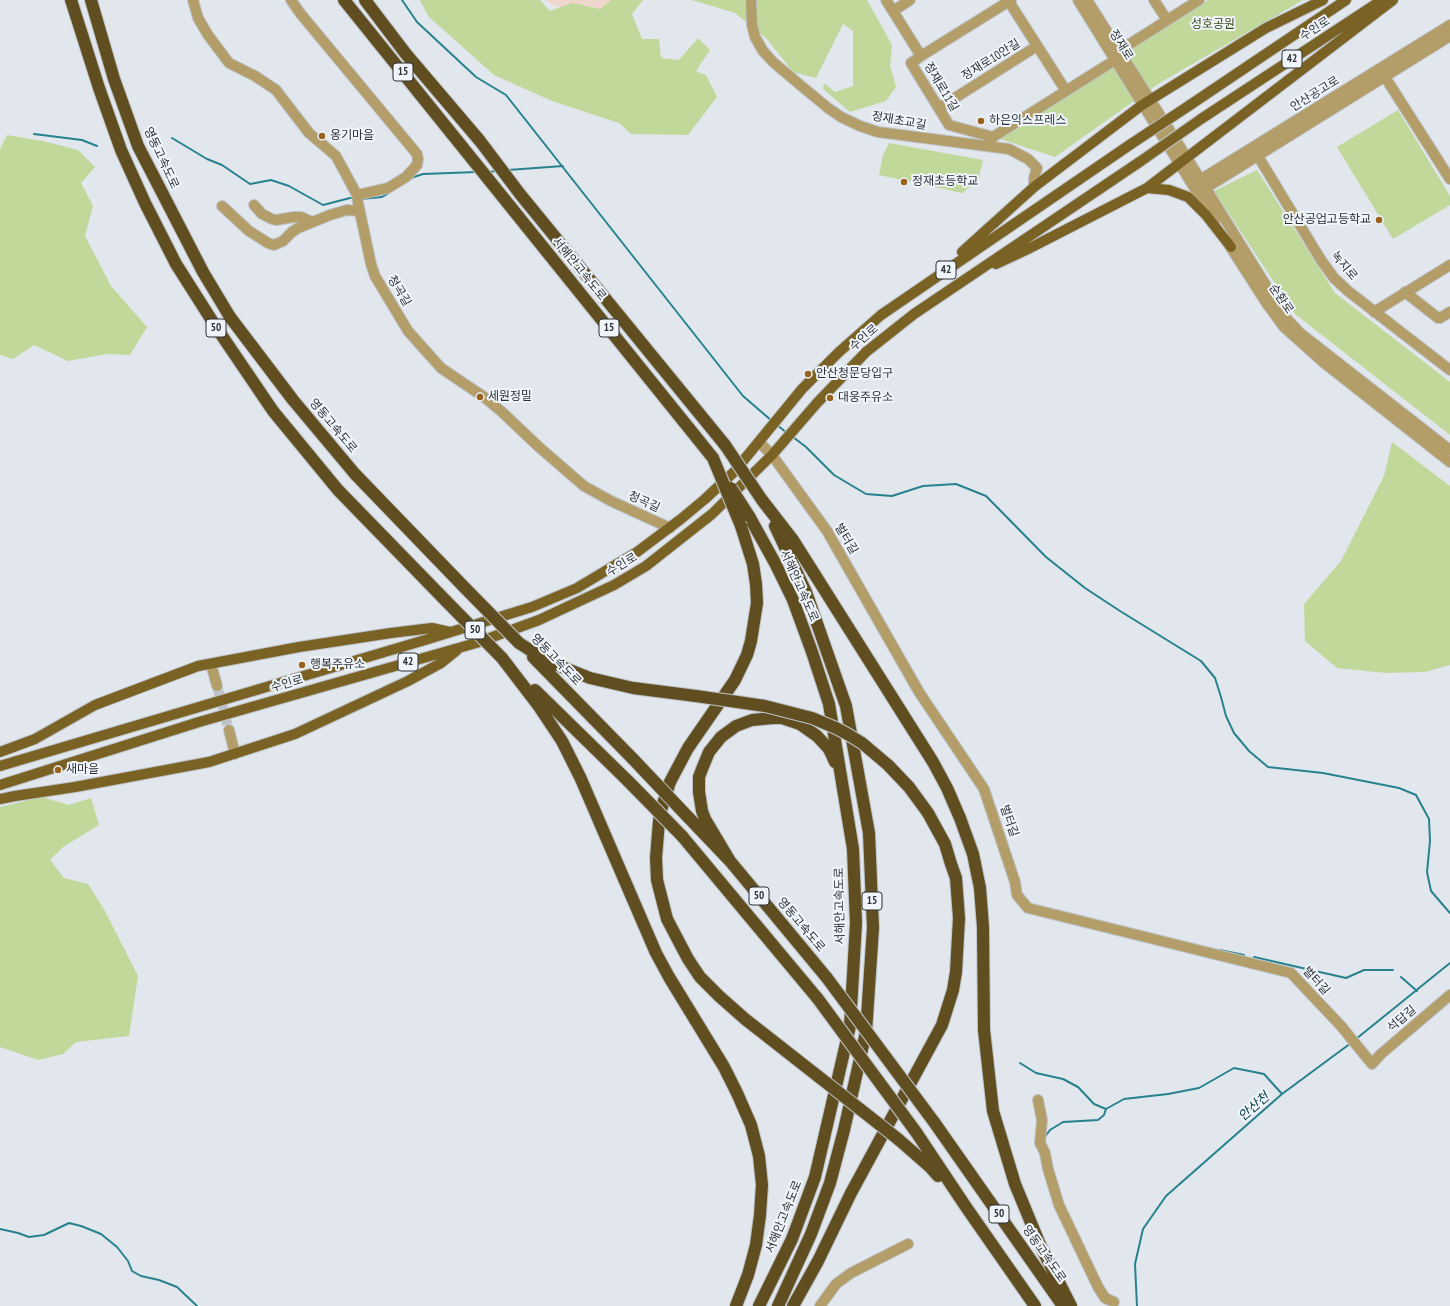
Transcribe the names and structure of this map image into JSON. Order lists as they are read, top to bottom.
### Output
{
  "streets": {
    "highway": [
      "15",
      "영동고속도로",
      "서해안고속도로",
      "50"
    ],
    "main road": ["수인로", "42"],
    "street": [
      "정재로",
      "정재로10안길",
      "정재로11길",
      "안산공고로",
      "정재초교길",
      "녹지로",
      "청곡길",
      "순환로",
      "벌터길",
      "석답길"
    ]
  },
  "crossings": [
    ["수인로", "청곡길"],
    ["수인로", "벌터길"],
    ["정재로", "순환로"],
    ["정재로10안길", "정재로11길"],
    ["안산공고로", "녹지로"],
    ["안산공고로", "순환로"],
    ["벌터길", "석답길"]
  ],
  "water": ["안산천"],
  "parks": ["성호공원"],
  "places": [
    "하은익스프레스",
    "옹기마을",
    "정재초등학교",
    "안산공업고등학교",
    "안산청문당입구",
    "세원정밀",
    "대웅주유소",
    "행복주유소",
    "새마을"
  ]
}
